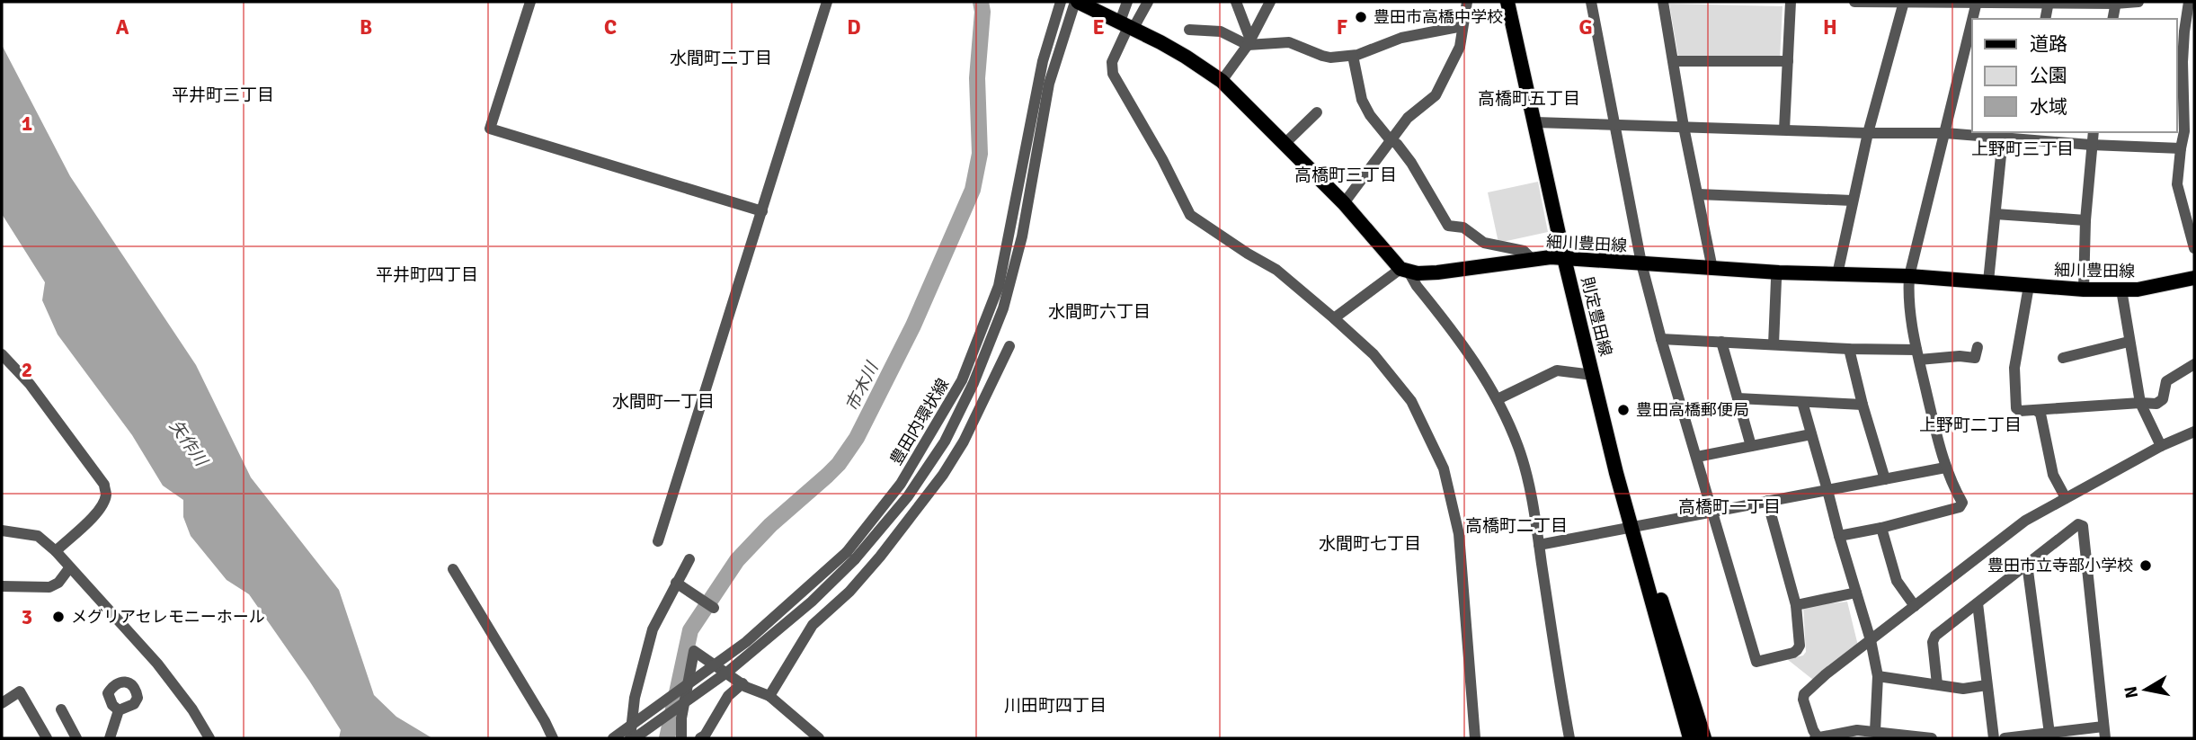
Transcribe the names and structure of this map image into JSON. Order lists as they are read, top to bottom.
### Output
{
  "streets": {
    "main road": ["細川豊田線", "則定豊田線"],
    "street": ["豊田内環状線"]
  },
  "crossings": [
    ["細川豊田線", "則定豊田線"]
  ],
  "districts": [
    "水間町二丁目",
    "平井町三丁目",
    "高橋町五丁目",
    "上野町三丁目",
    "高橋町三丁目",
    "平井町四丁目",
    "水間町六丁目",
    "水間町一丁目",
    "上野町二丁目",
    "高橋町一丁目",
    "高橋町二丁目",
    "水間町七丁目",
    "川田町四丁目"
  ],
  "water": ["市木川", "矢作川"],
  "places": [
    "豊田市高橋中学校",
    "豊田高橋郵便局",
    "豊田市立寺部小学校",
    "メグリアセレモニーホール"
  ],
  "legend": ["道路", "公園", "水域"],
  "north": "left",
  "grid": {
    "columns": [
      "A",
      "B",
      "C",
      "D",
      "E",
      "F",
      "G",
      "H"
    ],
    "rows": ["1", "2", "3"]
  }
}
